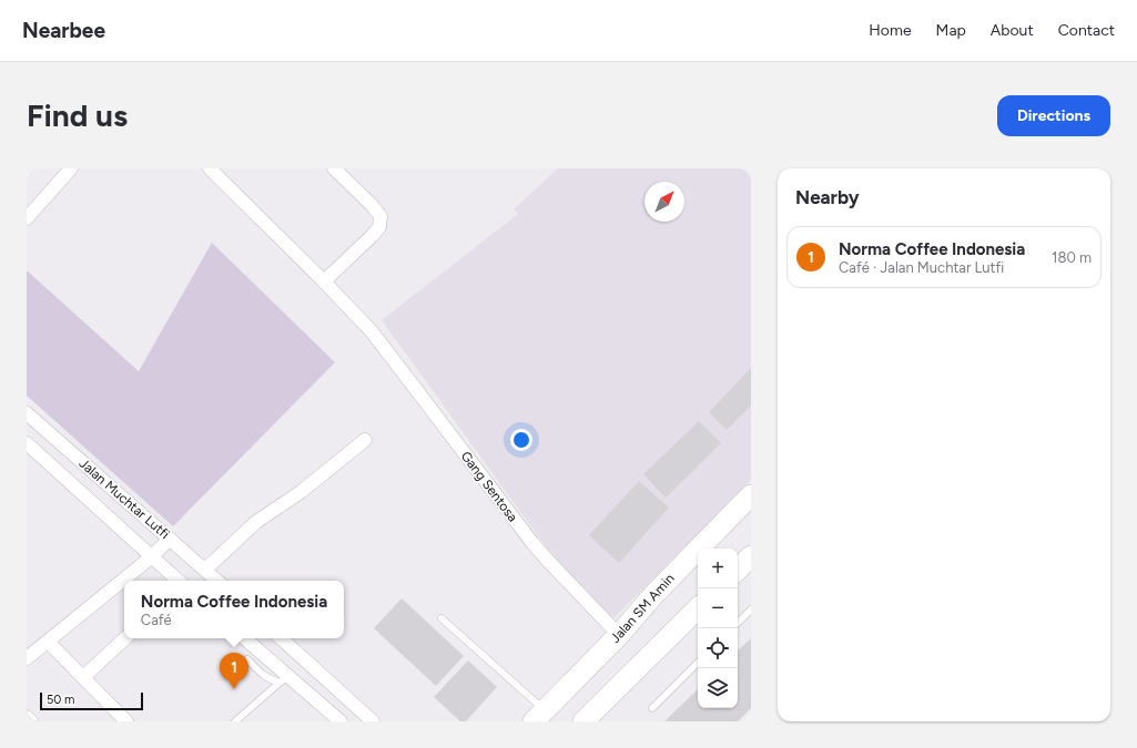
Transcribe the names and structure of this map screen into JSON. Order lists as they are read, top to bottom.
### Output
{
  "streets": {
    "main road": ["Jalan SM Amin"],
    "street": ["Gang Sentosa", "Jalan Muchtar Lutfi"]
  },
  "crossings": [
    ["Gang Sentosa", "Jalan SM Amin"]
  ],
  "scale_bar": "50 m",
  "north": "top right",
  "page": {
    "header": "Nearbee",
    "nav": [
      "Home",
      "Map",
      "About",
      "Contact"
    ],
    "buttons": "Directions",
    "title": "Find us",
    "heading": "Nearby",
    "list": [
      {
        "mark": "1",
        "name": "Norma Coffee Indonesia",
        "note": "Café · Jalan Muchtar Lutfi",
        "value": "180 m"
      }
    ],
    "map_buttons": ["+", "−"],
    "popup": ["Norma Coffee Indonesia", "Café"],
    "pins": "1",
    "scale": "50 m"
  }
}
